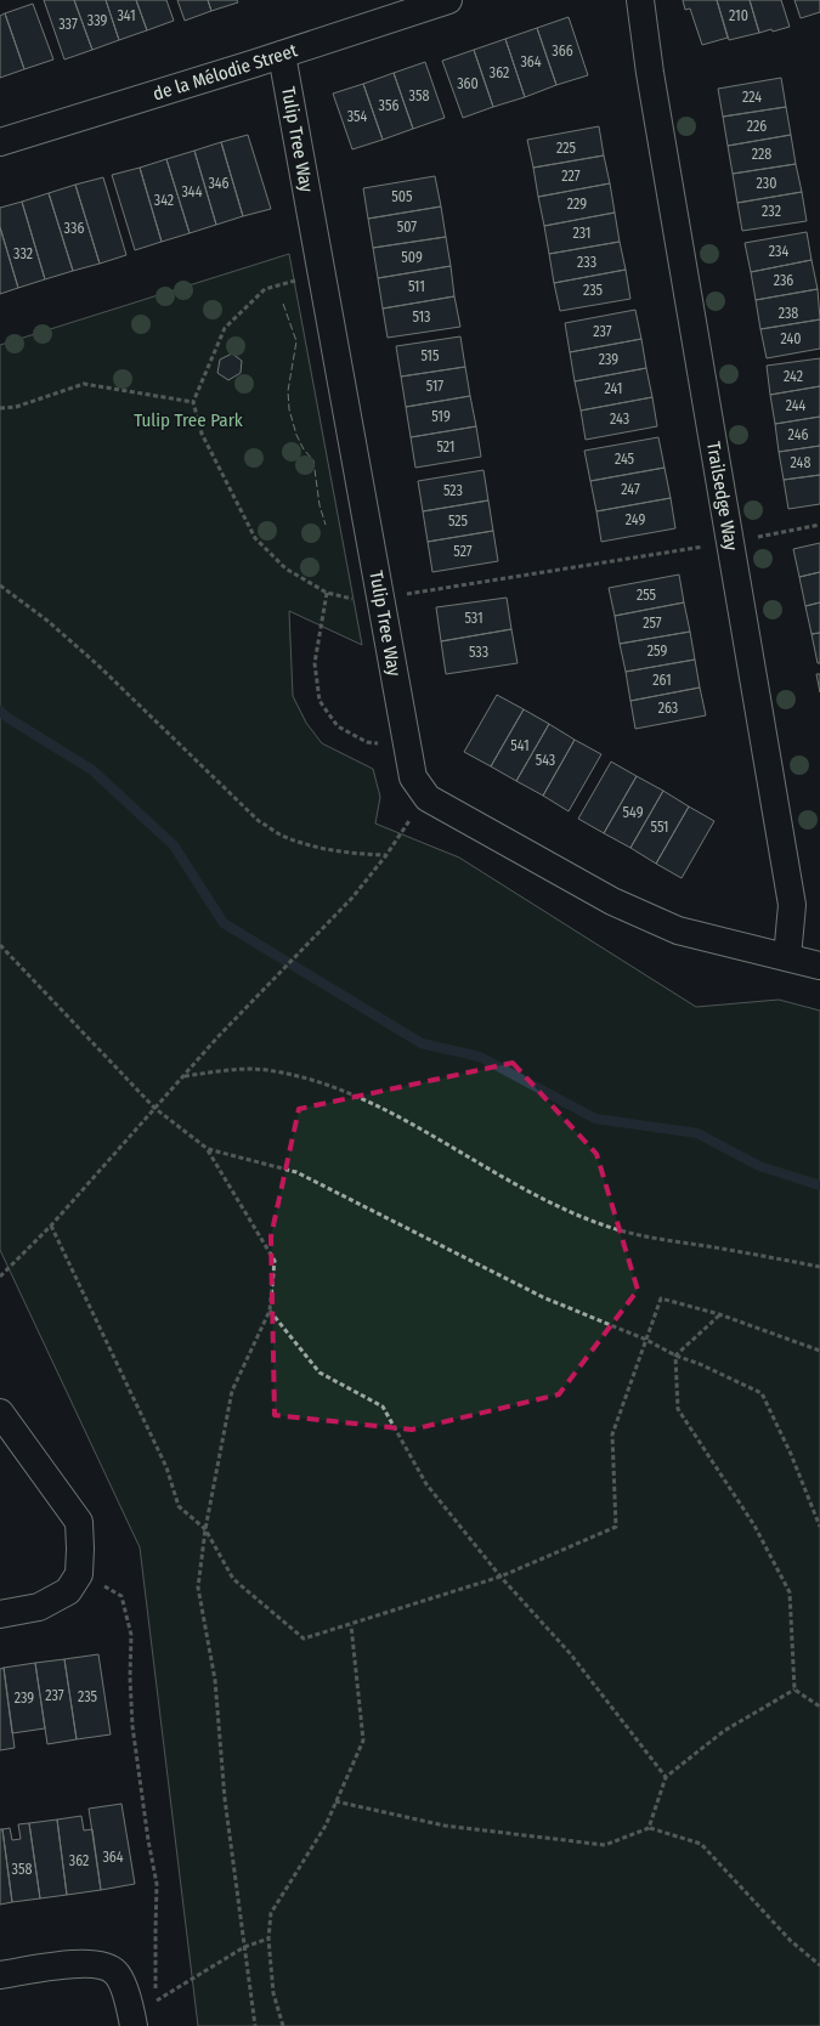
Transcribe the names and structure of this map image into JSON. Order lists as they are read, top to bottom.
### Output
{
  "streets": {
    "street": ["de la Mélodie Street", "Tulip Tree Way", "Trailsedge Way"]
  },
  "crossings": [
    ["de la Mélodie Street", "Tulip Tree Way"],
    ["Tulip Tree Way", "Trailsedge Way"]
  ],
  "parks": ["Tulip Tree Park"],
  "house_numbers": [
    "341",
    "210",
    "339",
    "337",
    "366",
    "364",
    "362",
    "360",
    "358",
    "224",
    "356",
    "354",
    "226",
    "225",
    "228",
    "227",
    "346",
    "230",
    "344",
    "505",
    "342",
    "229",
    "232",
    "507",
    "336",
    "231",
    "234",
    "332",
    "509",
    "233",
    "236",
    "511",
    "235",
    "238",
    "513",
    "237",
    "240",
    "515",
    "239",
    "242",
    "517",
    "241",
    "244",
    "519",
    "243",
    "246",
    "521",
    "245",
    "248",
    "247",
    "523",
    "249",
    "525",
    "527",
    "255",
    "531",
    "257",
    "259",
    "533",
    "261",
    "263",
    "541",
    "543",
    "549",
    "551",
    "237",
    "235",
    "239",
    "364",
    "362",
    "358"
  ]
}
